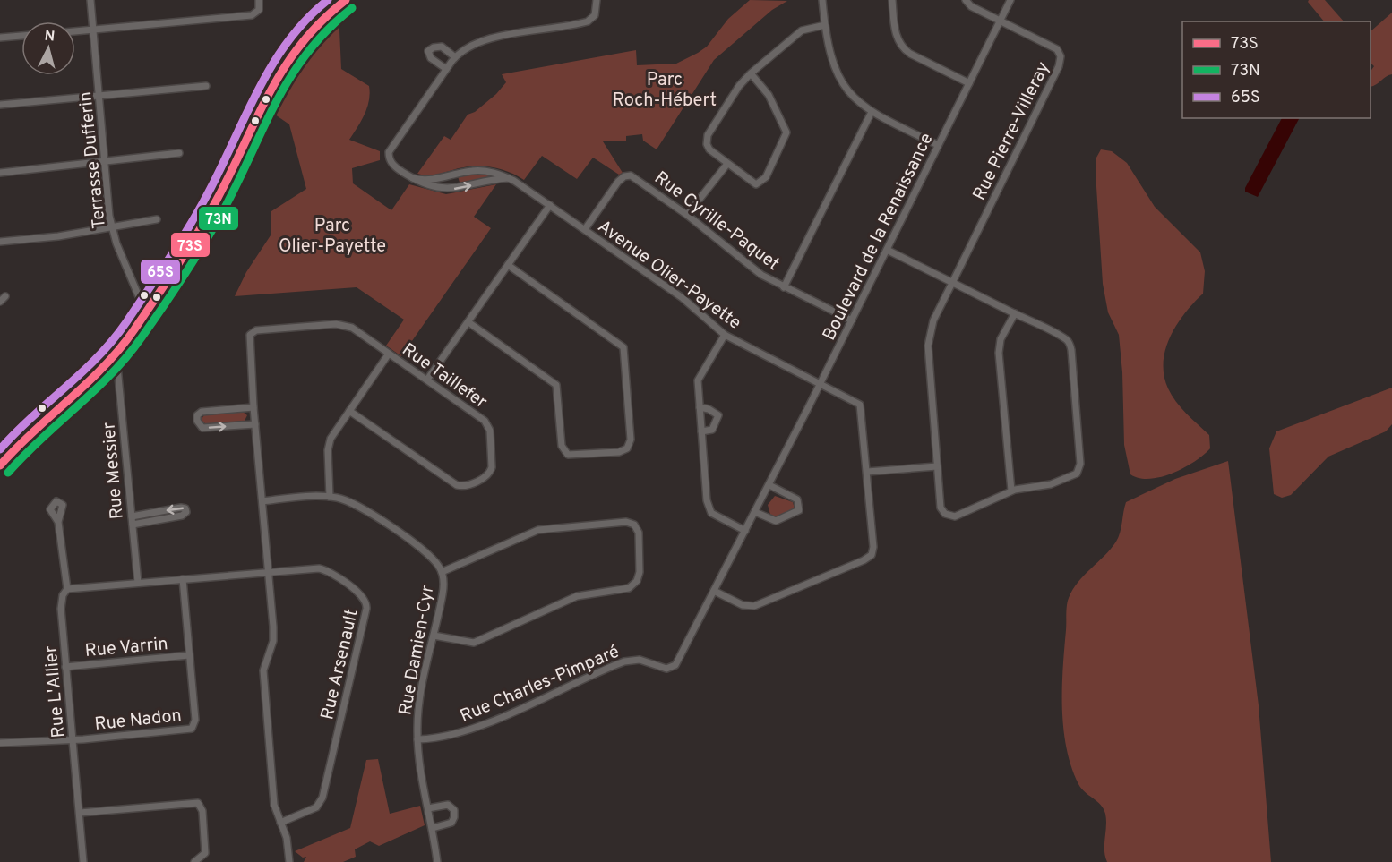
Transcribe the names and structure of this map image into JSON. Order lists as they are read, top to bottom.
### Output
{
  "streets": {
    "street": [
      "Rue Pierre-Villeray",
      "Terrasse Dufferin",
      "Rue Cyrille-Paquet",
      "Boulevard de la Renaissance",
      "Avenue Olier-Payette",
      "Rue Taillefer",
      "Rue Messier",
      "Rue Varrin",
      "Rue Damien-Cyr",
      "Rue Arsenault",
      "Rue Charles-Pimparé",
      "Rue L'Allier",
      "Rue Nadon"
    ]
  },
  "crossings": [
    ["Rue Pierre-Villeray", "Boulevard de la Renaissance"],
    ["Rue Cyrille-Paquet", "Boulevard de la Renaissance"],
    ["Rue Cyrille-Paquet", "Avenue Olier-Payette"],
    ["Boulevard de la Renaissance", "Avenue Olier-Payette"],
    ["Boulevard de la Renaissance", "Rue Charles-Pimparé"],
    ["Rue Taillefer", "Rue Damien-Cyr"],
    ["Rue Taillefer", "Rue Arsenault"],
    ["Rue Messier", "Rue Arsenault"],
    ["Rue Varrin", "Rue L'Allier"],
    ["Rue Varrin", "Rue Nadon"],
    ["Rue Damien-Cyr", "Rue Charles-Pimparé"],
    ["Rue Arsenault", "Rue L'Allier"],
    ["Rue Arsenault", "Rue Nadon"],
    ["Rue L'Allier", "Rue Nadon"]
  ],
  "parks": ["Parc Roch-Hébert", "Parc Olier-Payette"],
  "lines": ["transit line 73S", "transit line 65S", "transit line 73N"],
  "legend": ["73S", "73N", "65S"],
  "north": "top"
}
